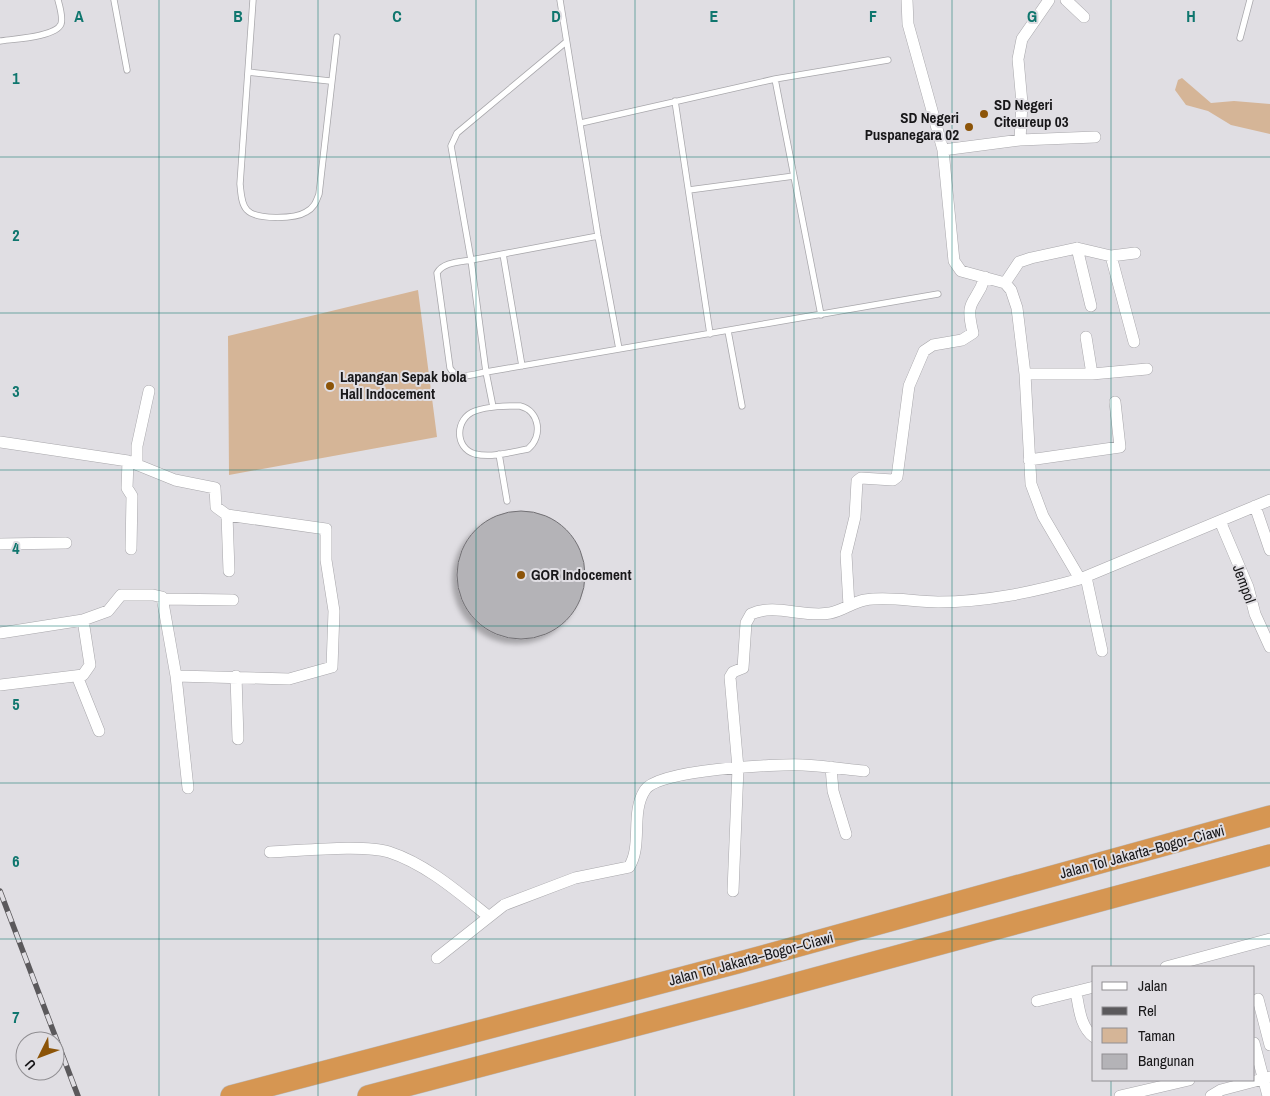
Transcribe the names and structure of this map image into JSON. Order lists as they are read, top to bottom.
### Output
{
  "streets": {
    "highway": ["Jalan Tol Jakarta–Bogor–Ciawi"],
    "street": ["Jempol"]
  },
  "places": [
    "SD Negeri Citeureup 03",
    "SD Negeri Puspanegara 02",
    "Lapangan Sepak bola Hall Indocement",
    "GOR Indocement"
  ],
  "legend": [
    "Jalan",
    "Rel",
    "Taman",
    "Bangunan"
  ],
  "north": "bottom left",
  "grid": {
    "columns": [
      "A",
      "B",
      "C",
      "D",
      "E",
      "F",
      "G",
      "H"
    ],
    "rows": [
      "1",
      "2",
      "3",
      "4",
      "5",
      "6",
      "7"
    ]
  }
}
